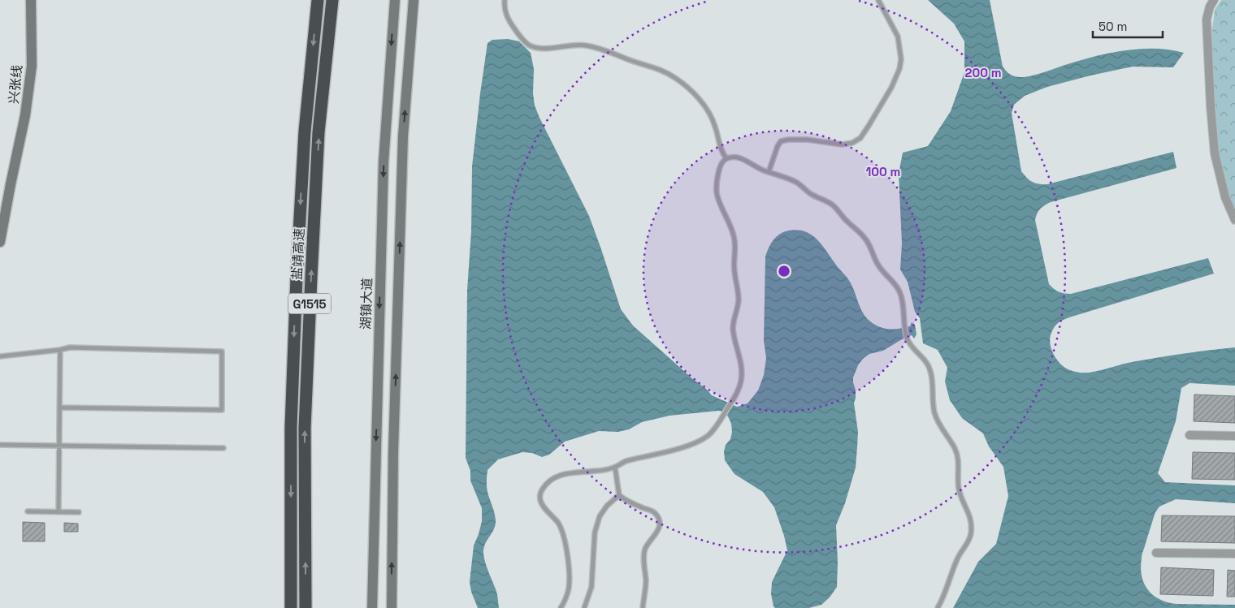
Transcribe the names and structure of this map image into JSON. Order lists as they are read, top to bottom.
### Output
{
  "streets": {
    "highway": ["盐靖高速", "G1515"],
    "main road": ["兴张线", "湖镇大道"]
  },
  "scale_bar": "50 m",
  "rings": ["200 m", "100 m"]
}
